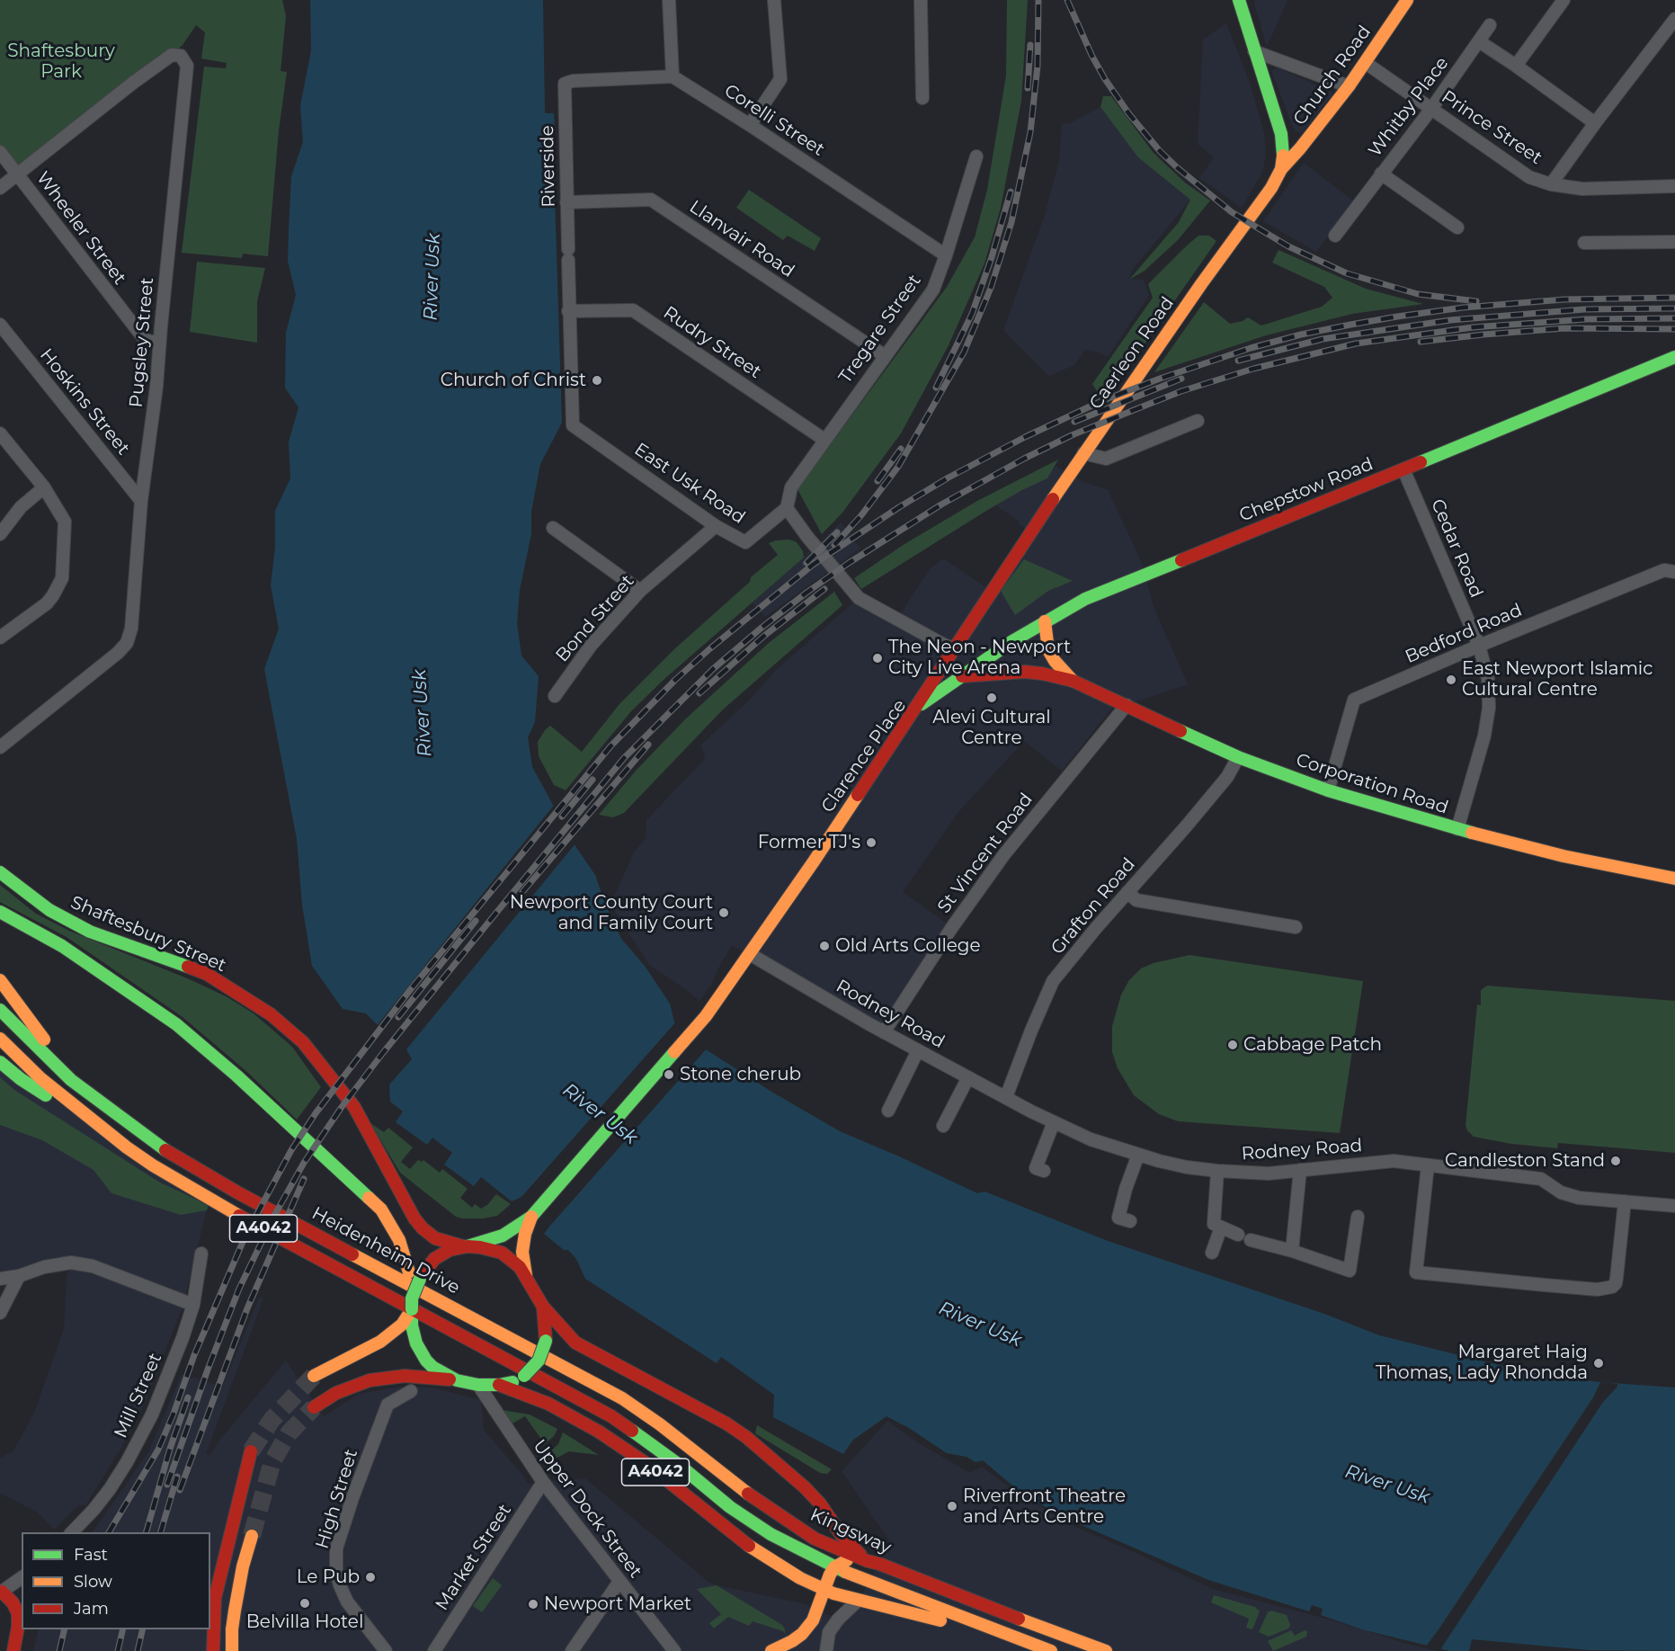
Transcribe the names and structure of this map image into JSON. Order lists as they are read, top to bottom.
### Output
{
  "streets": {
    "main road": [
      "Church Road",
      "Caerleon Road",
      "Chepstow Road",
      "Clarence Place",
      "Corporation Road",
      "Shaftesbury Street",
      "A4042",
      "Heidenheim Drive",
      "Kingsway"
    ],
    "street": [
      "Whitby Place",
      "Corelli Street",
      "Prince Street",
      "Riverside",
      "Wheeler Street",
      "Llanvair Road",
      "Tregare Street",
      "Pugsley Street",
      "Rudry Street",
      "Hoskins Street",
      "East Usk Road",
      "Cedar Road",
      "Bond Street",
      "Bedford Road",
      "St Vincent Road",
      "Grafton Road",
      "Rodney Road",
      "Mill Street",
      "High Street",
      "Upper Dock Street",
      "Market Street"
    ]
  },
  "crossings": [
    ["Church Road", "Prince Street"],
    ["Church Road", "Caerleon Road"],
    ["Whitby Place", "Prince Street"],
    ["Corelli Street", "Riverside"],
    ["Corelli Street", "Tregare Street"],
    ["Riverside", "Llanvair Road"],
    ["Riverside", "Rudry Street"],
    ["Riverside", "East Usk Road"],
    ["Wheeler Street", "Pugsley Street"],
    ["Llanvair Road", "Tregare Street"],
    ["Tregare Street", "Rudry Street"],
    ["Tregare Street", "East Usk Road"],
    ["Pugsley Street", "Hoskins Street"],
    ["Caerleon Road", "Clarence Place"],
    ["East Usk Road", "Bond Street"],
    ["Chepstow Road", "Cedar Road"],
    ["Chepstow Road", "Clarence Place"],
    ["Cedar Road", "Bedford Road"],
    ["Cedar Road", "Corporation Road"],
    ["Bedford Road", "Corporation Road"],
    ["Clarence Place", "Rodney Road"],
    ["Corporation Road", "St Vincent Road"],
    ["Corporation Road", "Grafton Road"],
    ["St Vincent Road", "Rodney Road"],
    ["Grafton Road", "Rodney Road"],
    ["Shaftesbury Street", "A4042"],
    ["Shaftesbury Street", "Upper Dock Street"],
    ["A4042", "Heidenheim Drive"],
    ["A4042", "Upper Dock Street"],
    ["A4042", "Kingsway"],
    ["Heidenheim Drive", "Kingsway"],
    ["Upper Dock Street", "Market Street"]
  ],
  "water": ["River Usk"],
  "parks": ["Shaftesbury Park"],
  "places": [
    "Church of Christ",
    "The Neon - Newport City Live Arena",
    "East Newport Islamic Cultural Centre",
    "Alevi Cultural Centre",
    "Former TJ's",
    "Newport County Court and Family Court",
    "Old Arts College",
    "Cabbage Patch",
    "Stone cherub",
    "Candleston Stand",
    "Margaret Haig Thomas, Lady Rhondda",
    "Riverfront Theatre and Arts Centre",
    "Le Pub",
    "Belvilla Hotel",
    "Newport Market"
  ],
  "legend": ["Fast", "Slow", "Jam"]
}
